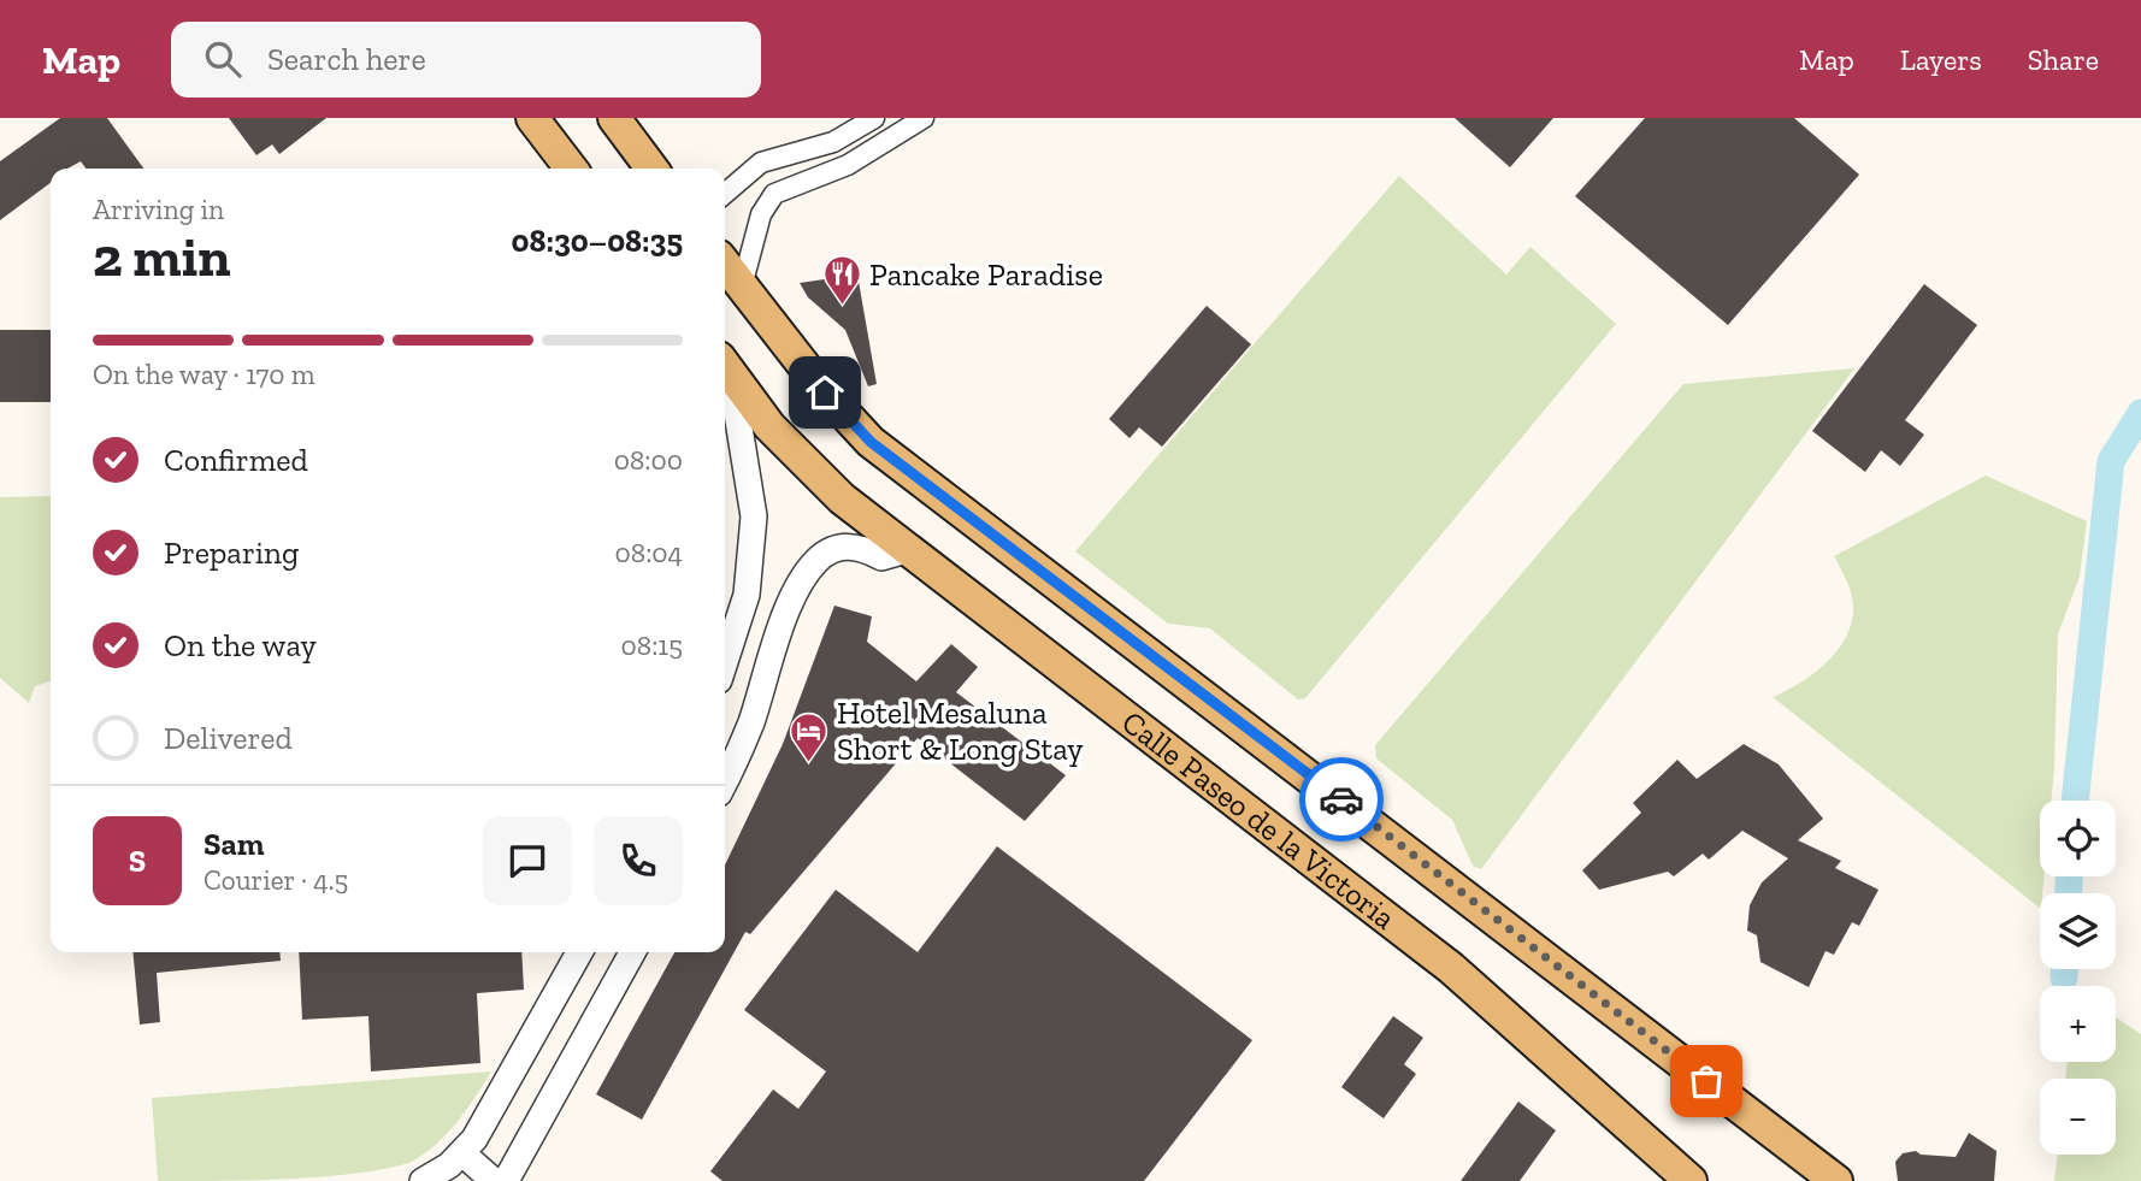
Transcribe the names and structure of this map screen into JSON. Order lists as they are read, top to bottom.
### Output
{
  "streets": {
    "main road": ["Calle Paseo de la Victoria"]
  },
  "places": {
    "restaurant": ["Pancake Paradise"],
    "hotel": ["Hotel Mesaluna Short & Long Stay"]
  },
  "page": {
    "header": "Map",
    "search": "Search here",
    "nav": ["Map", "Layers", "Share"],
    "heading": ["2 min", "Arriving in", "08:30–08:35"],
    "panel": ["Sam", "Courier · 4.5"],
    "bar": "On the way · 170 m",
    "list": [
      ["Confirmed", "08:00"],
      ["Preparing", "08:04"],
      ["On the way", "08:15"],
      "Delivered"
    ],
    "map_buttons": ["+", "−"],
    "round": "S"
  }
}
